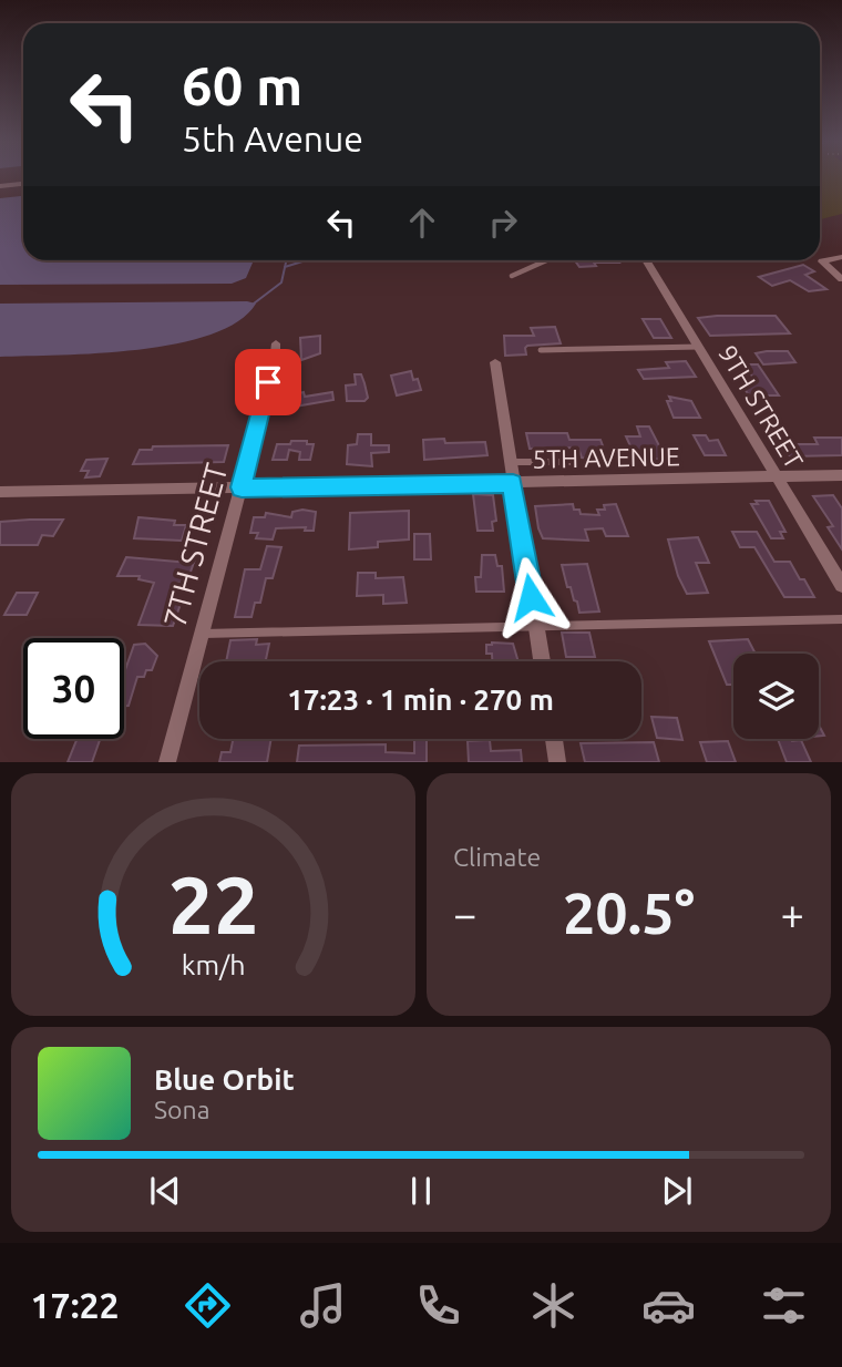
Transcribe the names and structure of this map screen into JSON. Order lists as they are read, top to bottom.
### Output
{
  "streets": {
    "street": ["9TH STREET", "5TH AVENUE", "7TH STREET"]
  },
  "crossings": [
    ["9TH STREET", "5TH AVENUE"],
    ["5TH AVENUE", "7TH STREET"]
  ],
  "page": {
    "turn": ["60 m", "5th Avenue"],
    "limit": "30",
    "trip": "17:23 · 1 min · 270 m",
    "tile": "Climate",
    "heat": ["−", "20.5°", "+"],
    "song": ["Blue Orbit", "Sona"],
    "tabs": "17:22",
    "gauge": ["22", "km/h"]
  }
}
